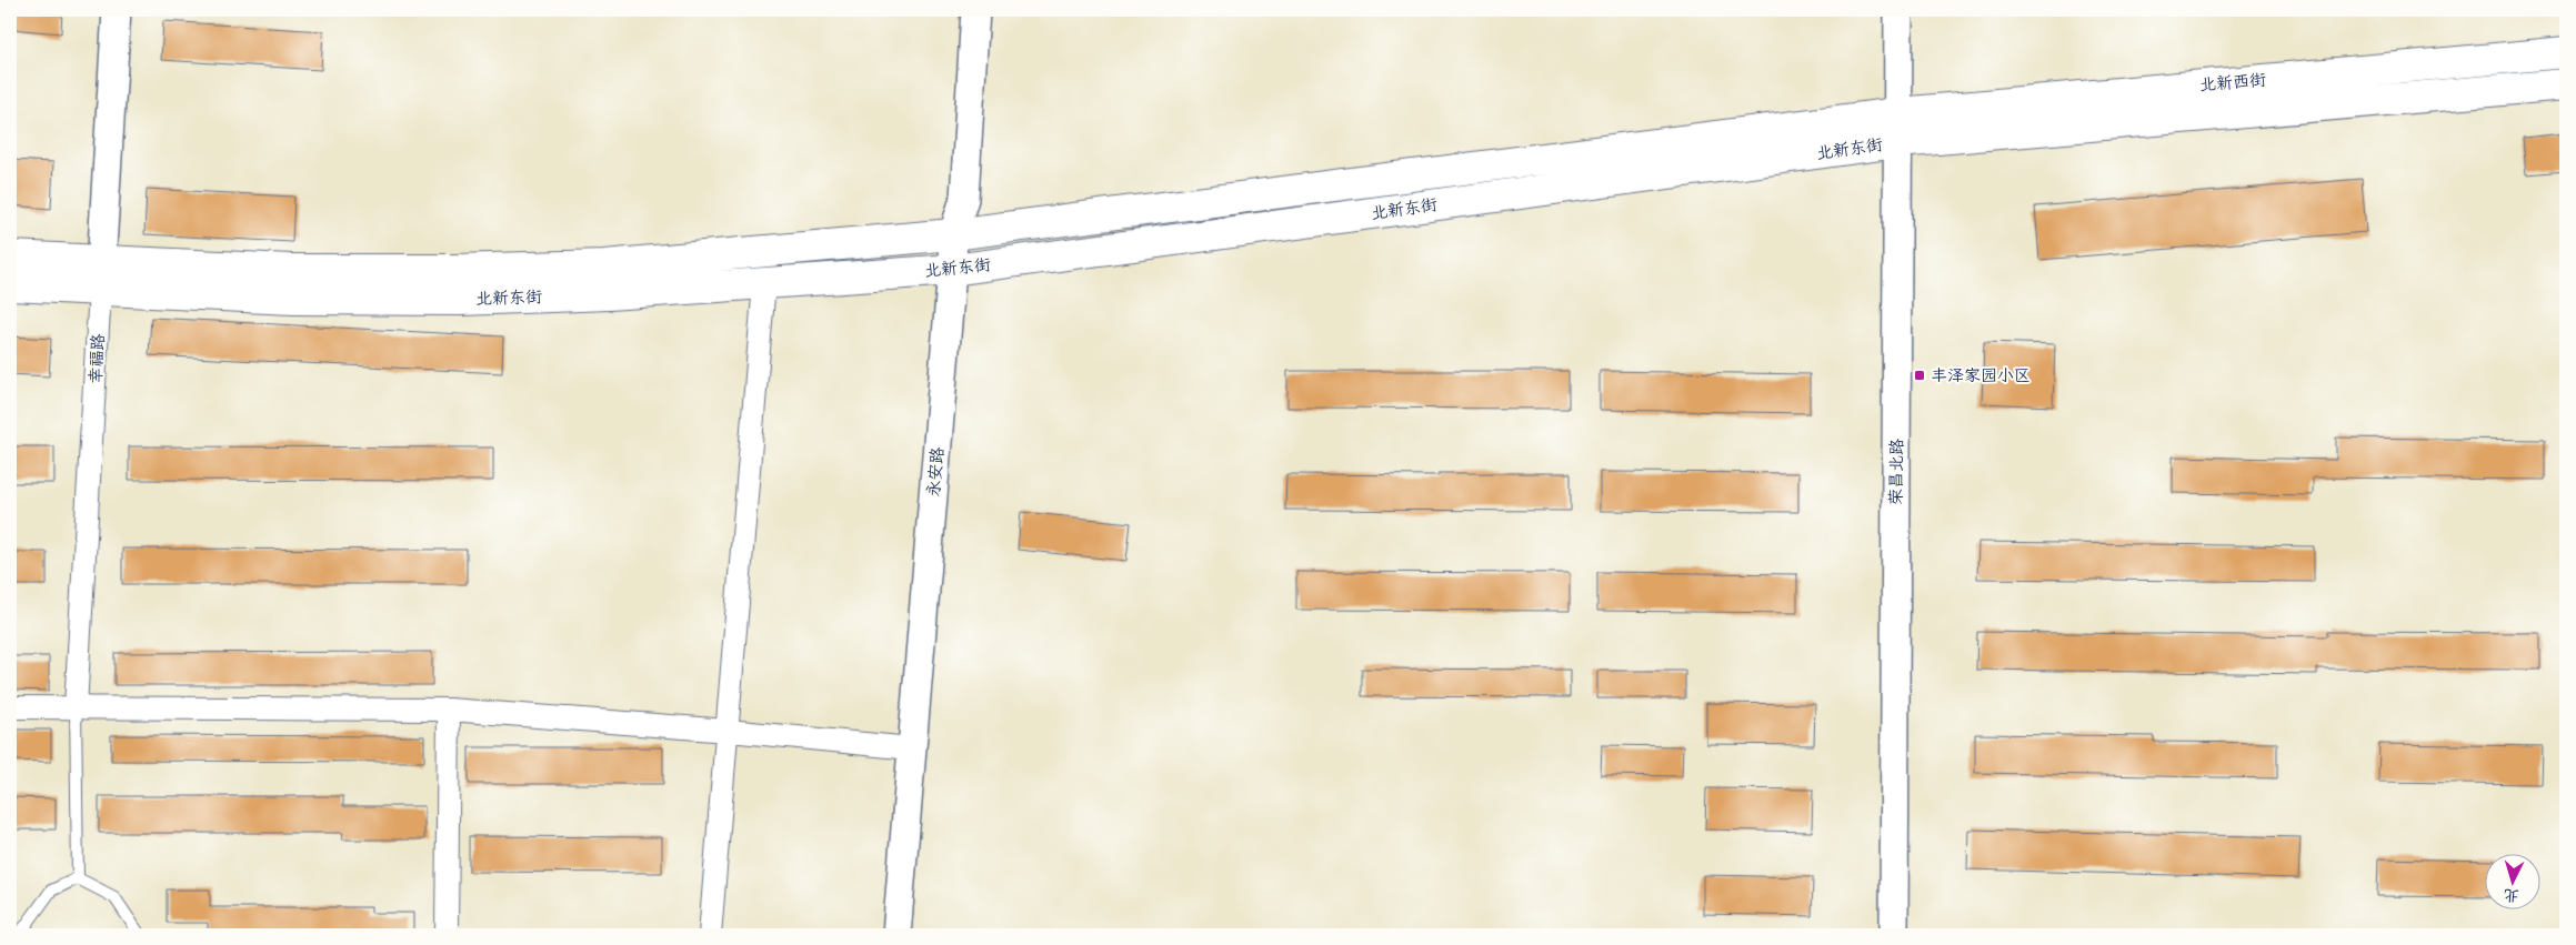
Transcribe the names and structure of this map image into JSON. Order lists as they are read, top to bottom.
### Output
{
  "streets": {
    "main road": ["北新西街", "北新东街"],
    "street": ["幸福路", "永安路", "荣昌北路"]
  },
  "crossings": [
    ["北新西街", "北新东街"],
    ["北新西街", "荣昌北路"],
    ["北新东街", "幸福路"],
    ["北新东街", "永安路"],
    ["北新东街", "荣昌北路"]
  ],
  "places": {
    "transit": ["丰泽家园小区"]
  },
  "north": "bottom"
}
